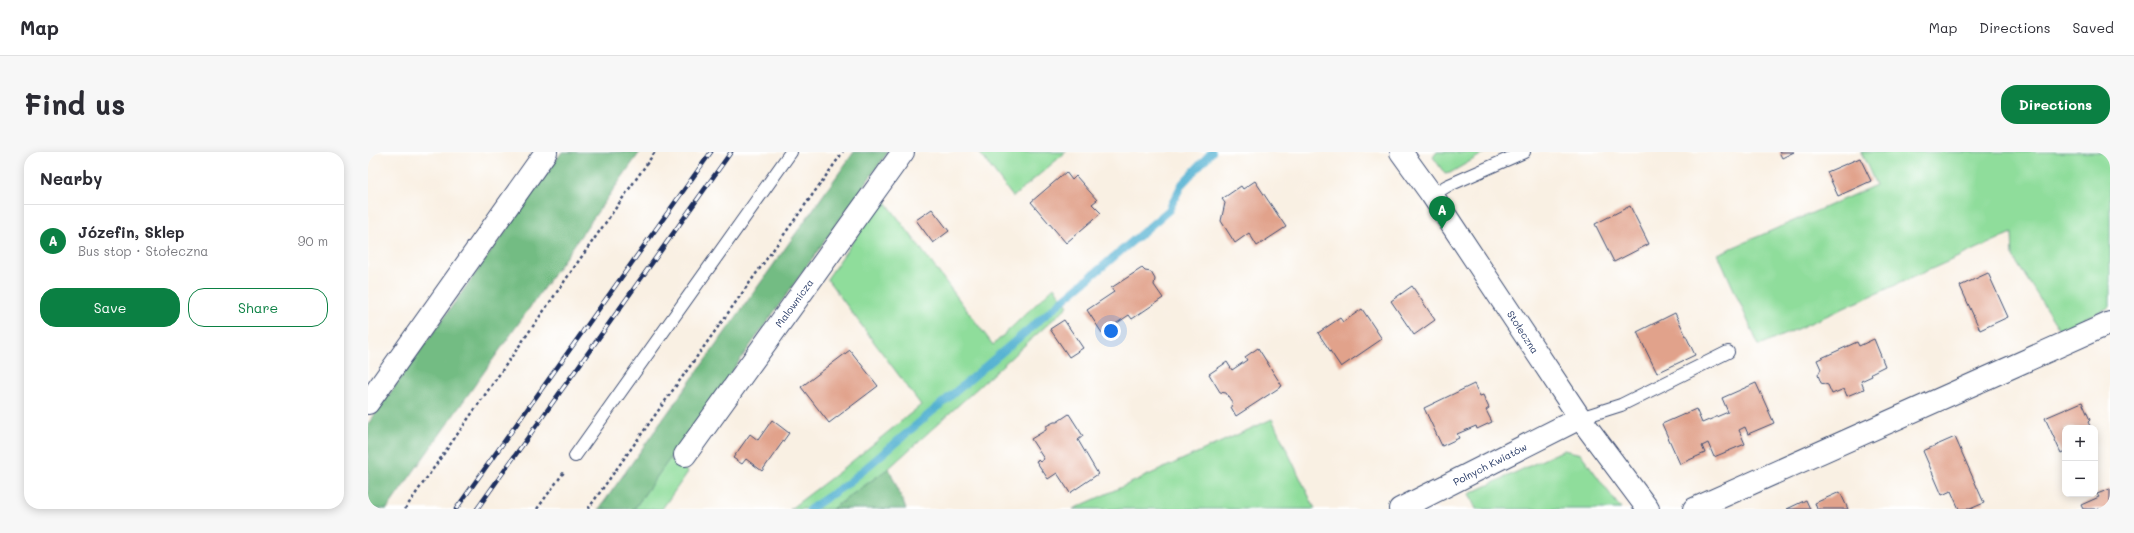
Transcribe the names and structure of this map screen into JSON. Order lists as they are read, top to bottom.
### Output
{
  "streets": {
    "street": ["Malownicza", "Stołeczna", "Polnych Kwiatów"]
  },
  "crossings": [
    ["Stołeczna", "Polnych Kwiatów"]
  ],
  "page": {
    "header": "Map",
    "nav": ["Map", "Directions", "Saved"],
    "buttons": [
      "Directions",
      ["Save", "Share"]
    ],
    "title": "Find us",
    "heading": "Nearby",
    "pins": "A",
    "list": [
      {
        "mark": "A",
        "name": "Józefin, Sklep",
        "note": "Bus stop · Stołeczna",
        "value": "90 m"
      }
    ],
    "map_buttons": ["+", "−"]
  }
}
